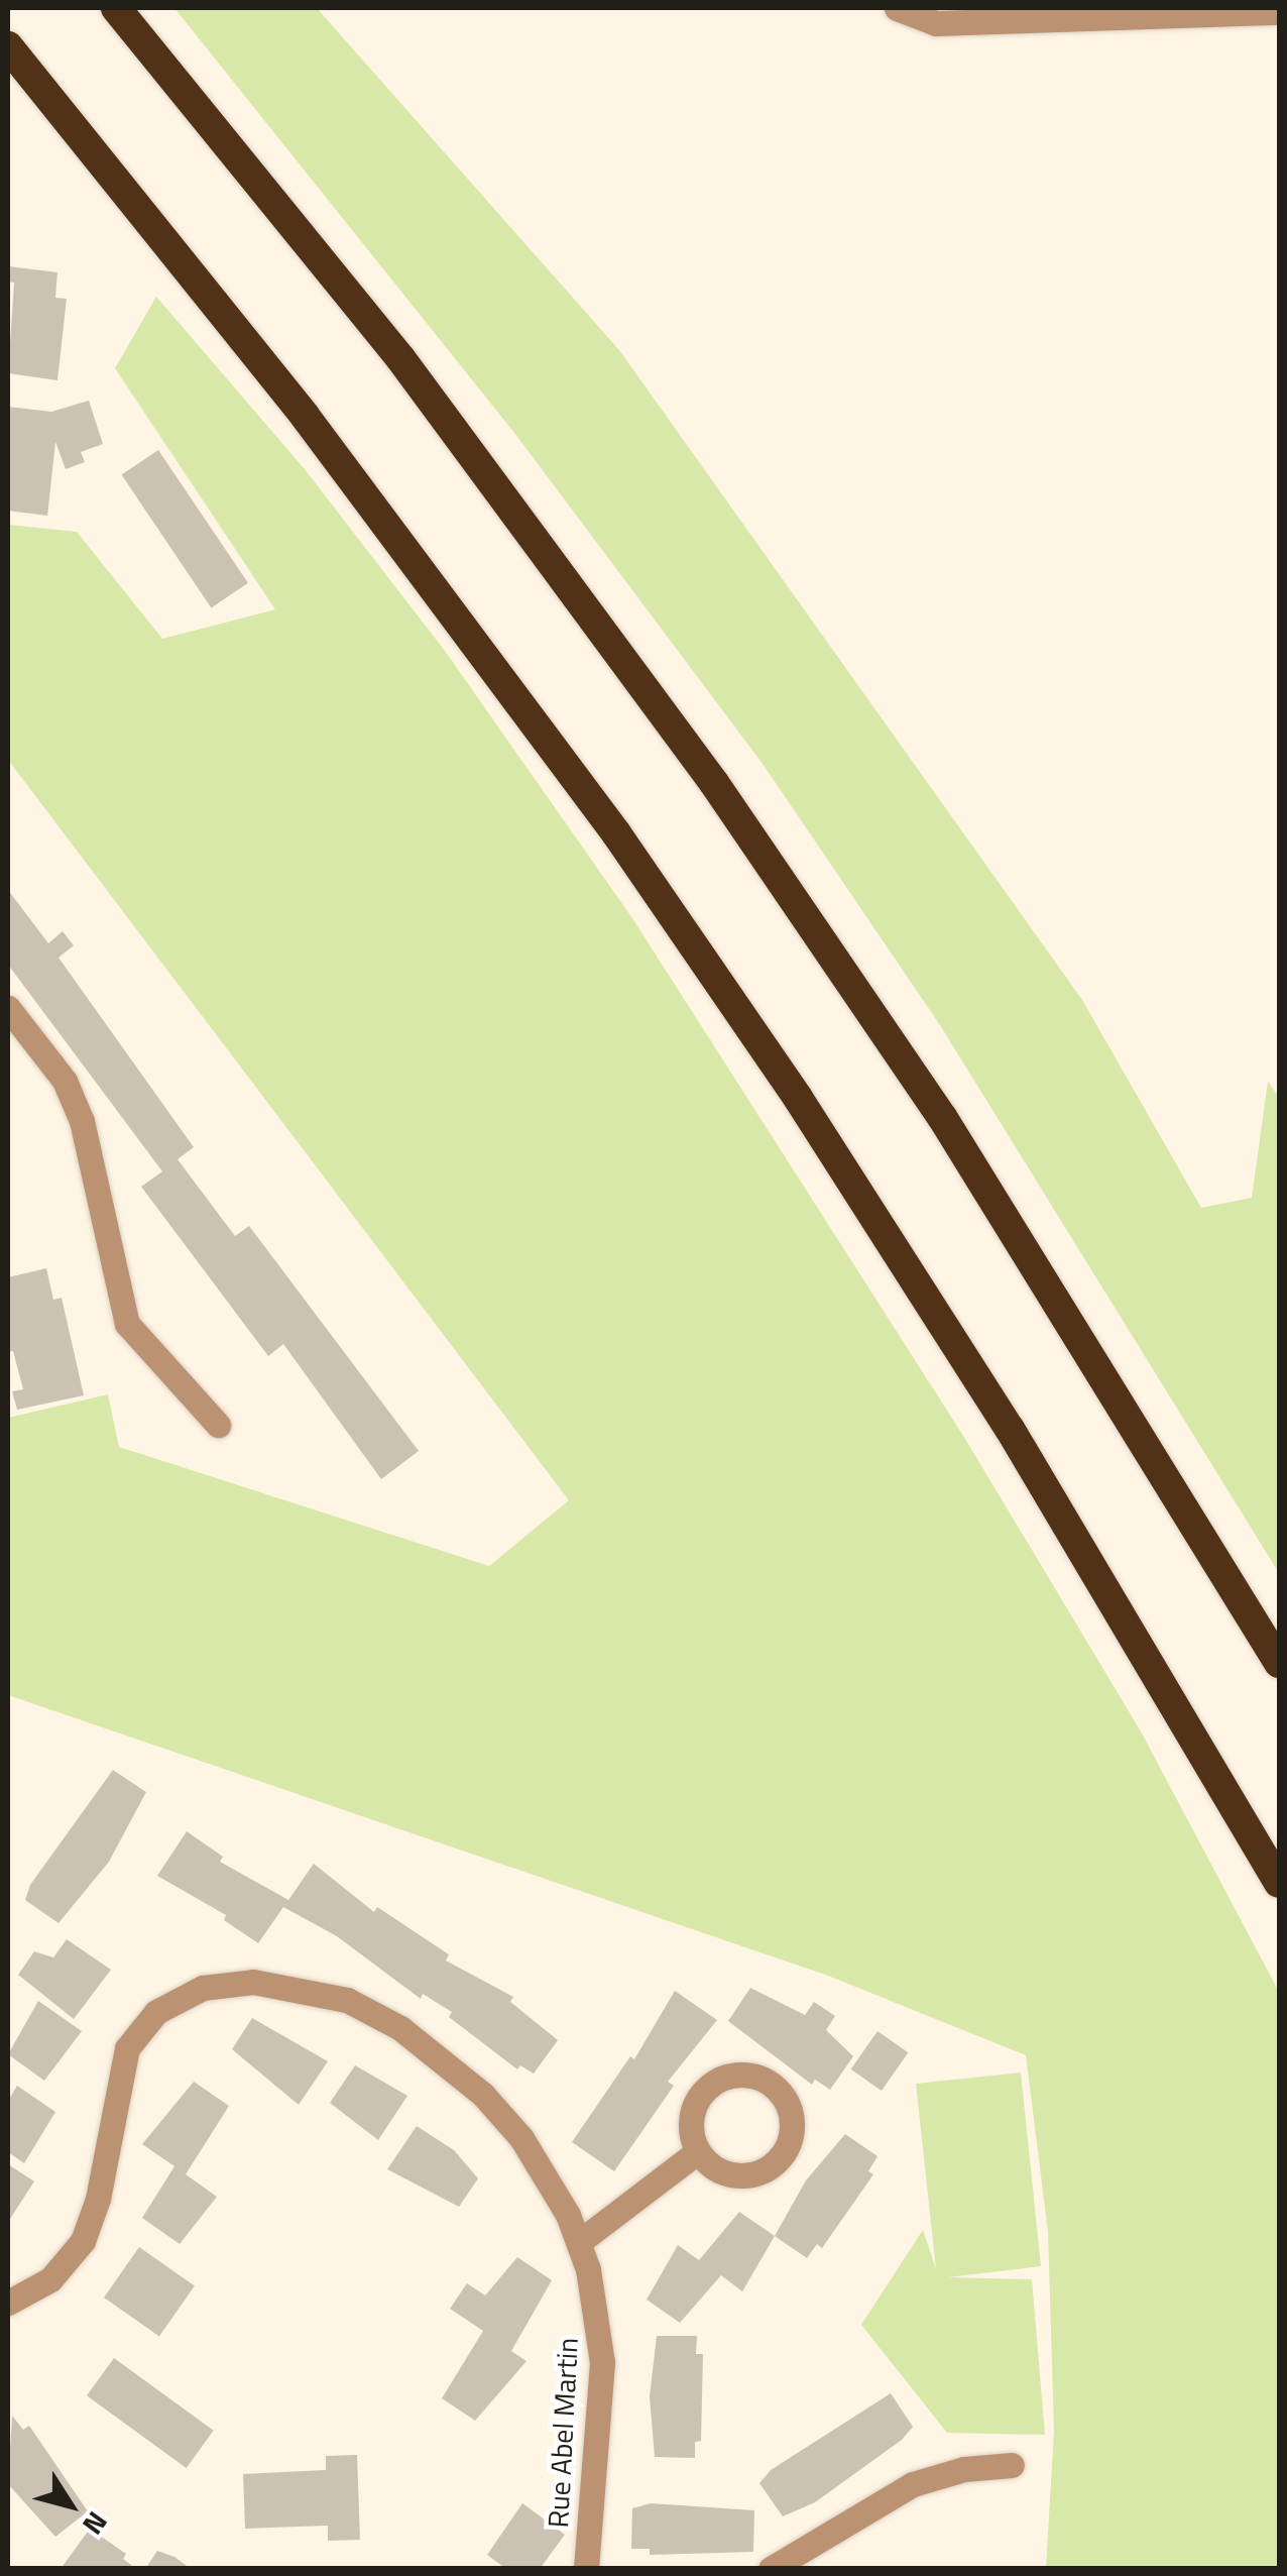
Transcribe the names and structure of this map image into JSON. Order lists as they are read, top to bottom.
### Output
{
  "streets": {
    "street": ["Rue Abel Martin"]
  },
  "north": "bottom right"
}
